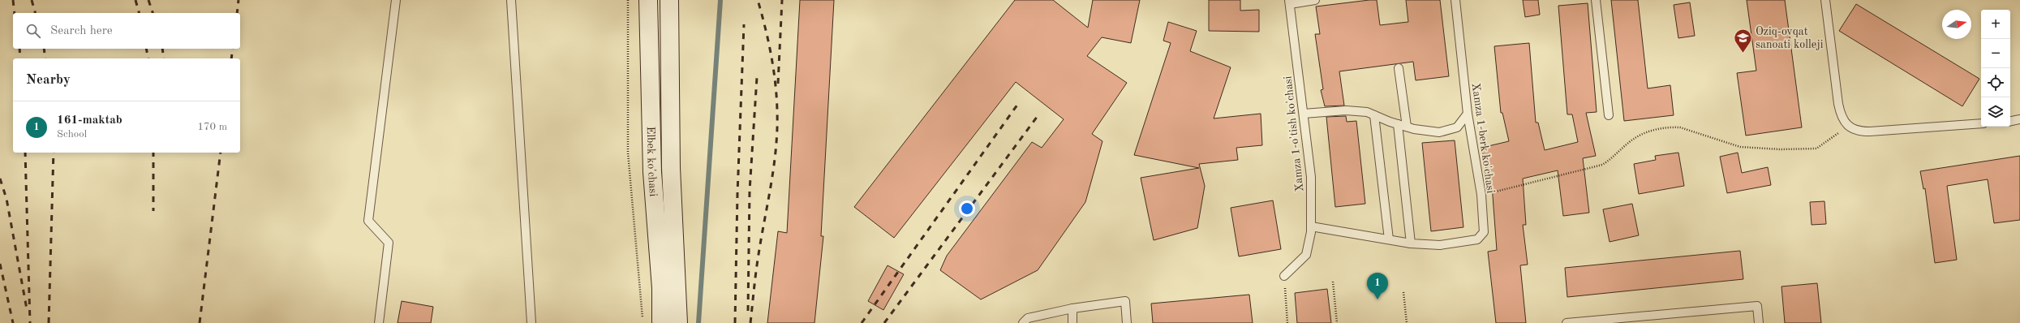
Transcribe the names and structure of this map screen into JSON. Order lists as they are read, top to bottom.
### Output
{
  "streets": {
    "main road": ["Elbek ko'chasi"],
    "lane": ["Xamza 1-o'tish ko'chasi", "Xamza 1-berk ko'chasi"]
  },
  "crossings": [
    ["Xamza 1-o'tish ko'chasi", "Xamza 1-berk ko'chasi"]
  ],
  "places": {
    "school or university": ["Oziq-ovqat sanoati kolleji"]
  },
  "north": "right",
  "page": {
    "map_buttons": ["+", "−"],
    "search": "Search here",
    "heading": "Nearby",
    "list": [
      {
        "mark": "1",
        "name": "161-maktab",
        "note": "School",
        "value": "170 m"
      }
    ],
    "pins": "1"
  }
}
